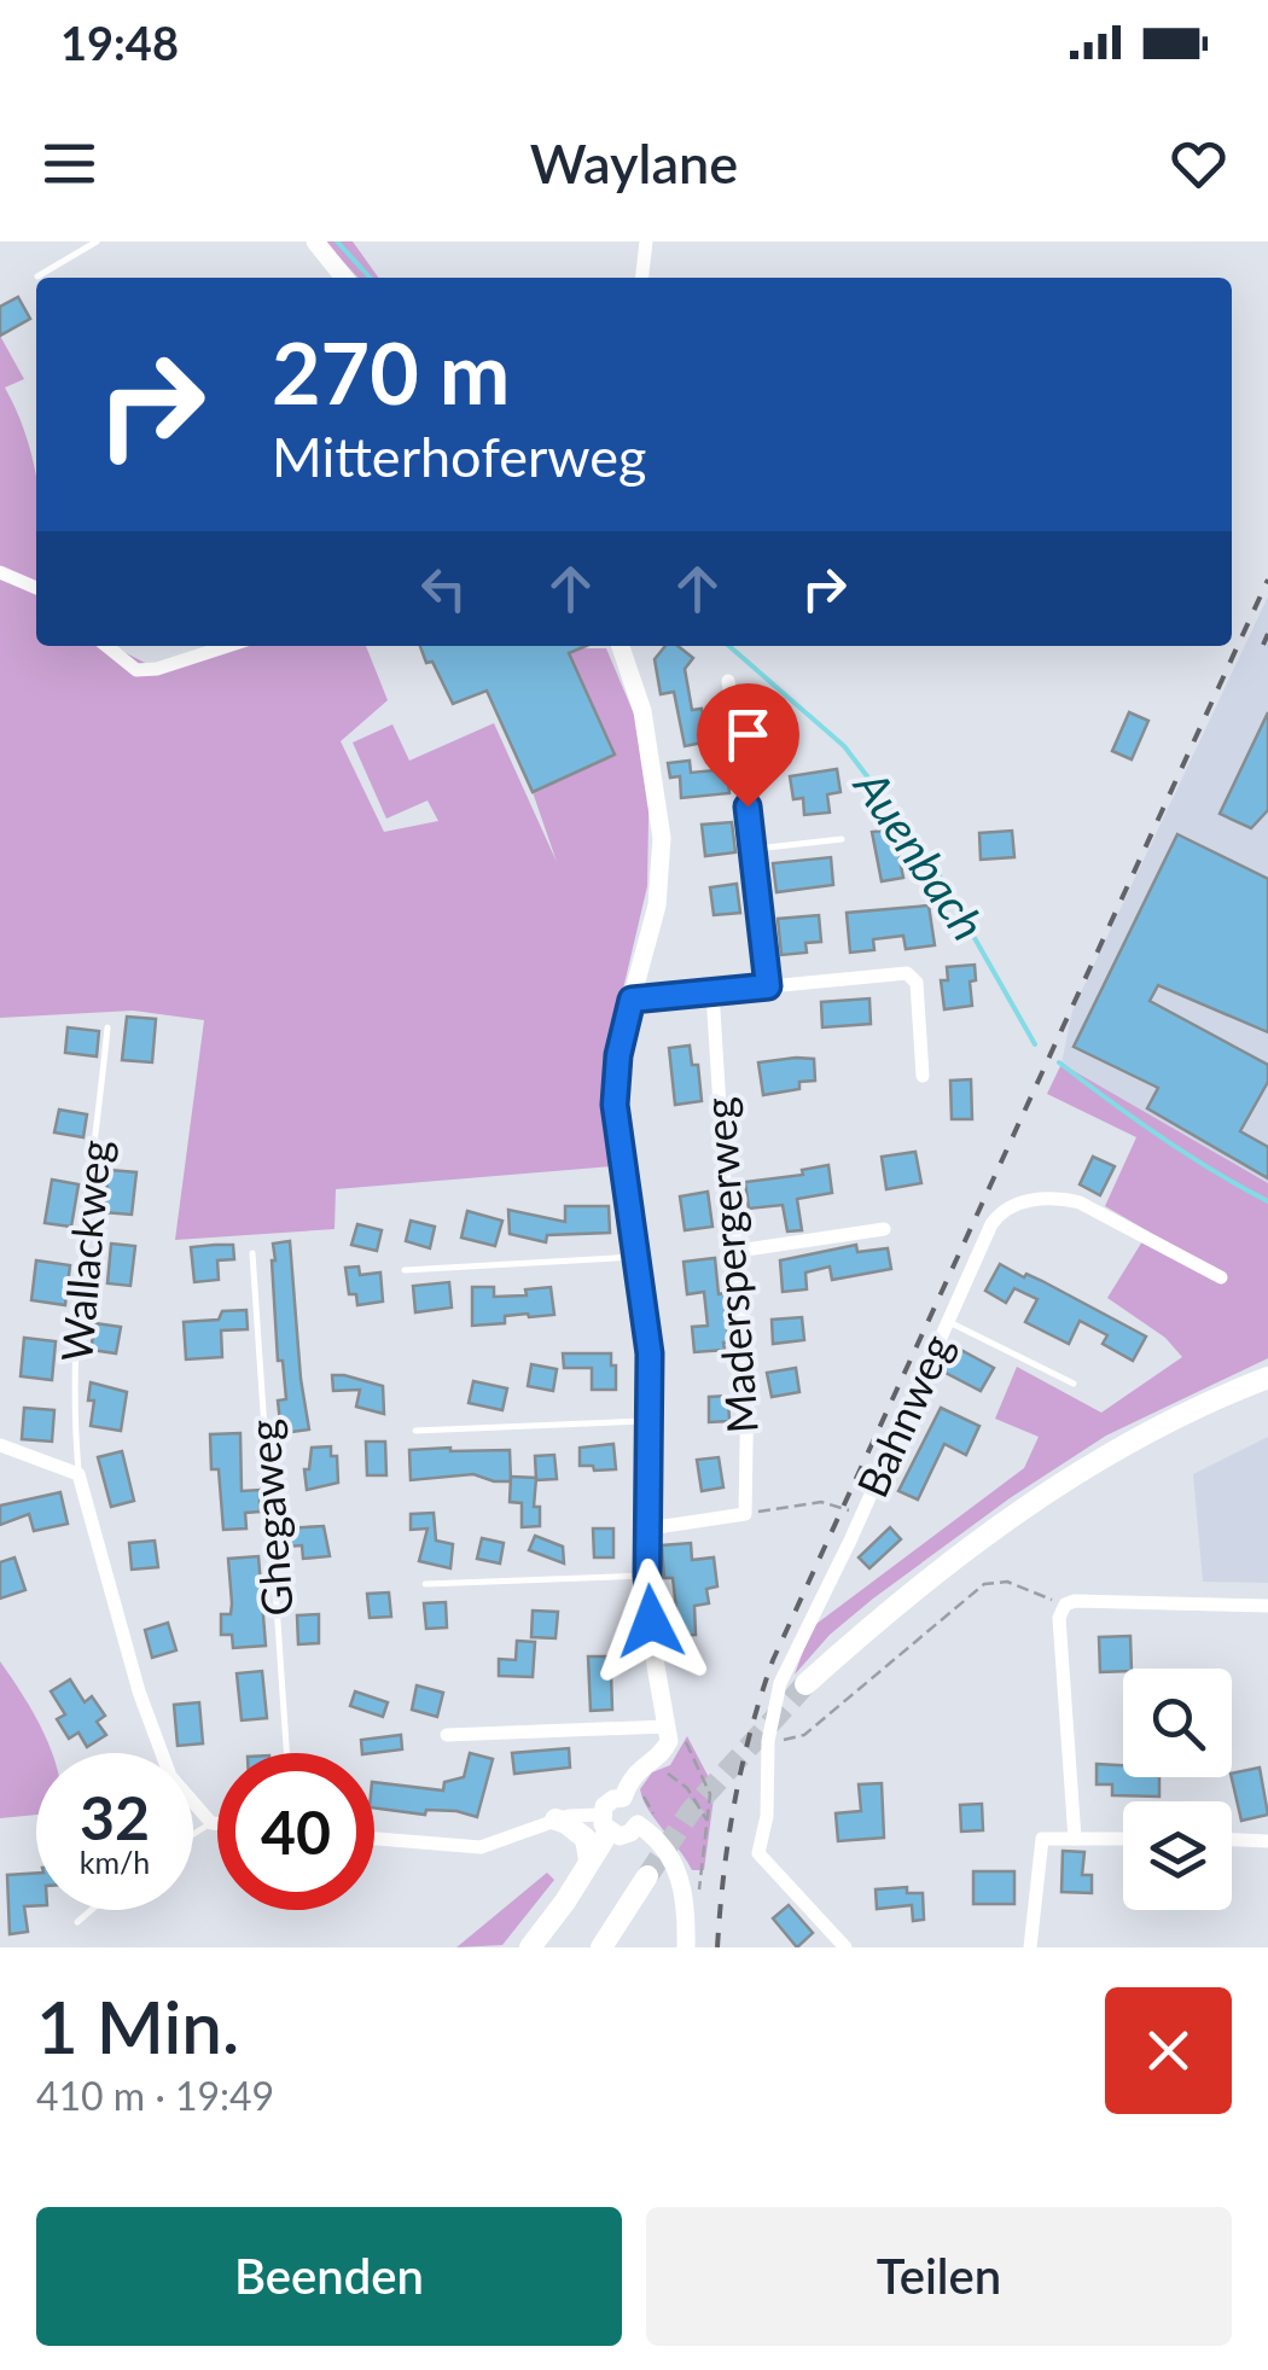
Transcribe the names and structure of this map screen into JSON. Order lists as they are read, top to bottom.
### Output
{
  "streets": {
    "street": ["Maderspergerweg", "Bahnweg"],
    "lane": ["Wallackweg", "Ghegaweg"]
  },
  "water": ["Auenbach"],
  "page": {
    "status": "19:48",
    "header": "Waylane",
    "turn": ["270 m", "Mitterhoferweg"],
    "speed": "32 km/h",
    "limit": "40",
    "heading": ["1 Min.", "410 m · 19:49"],
    "buttons": ["Beenden", "Teilen"]
  }
}
